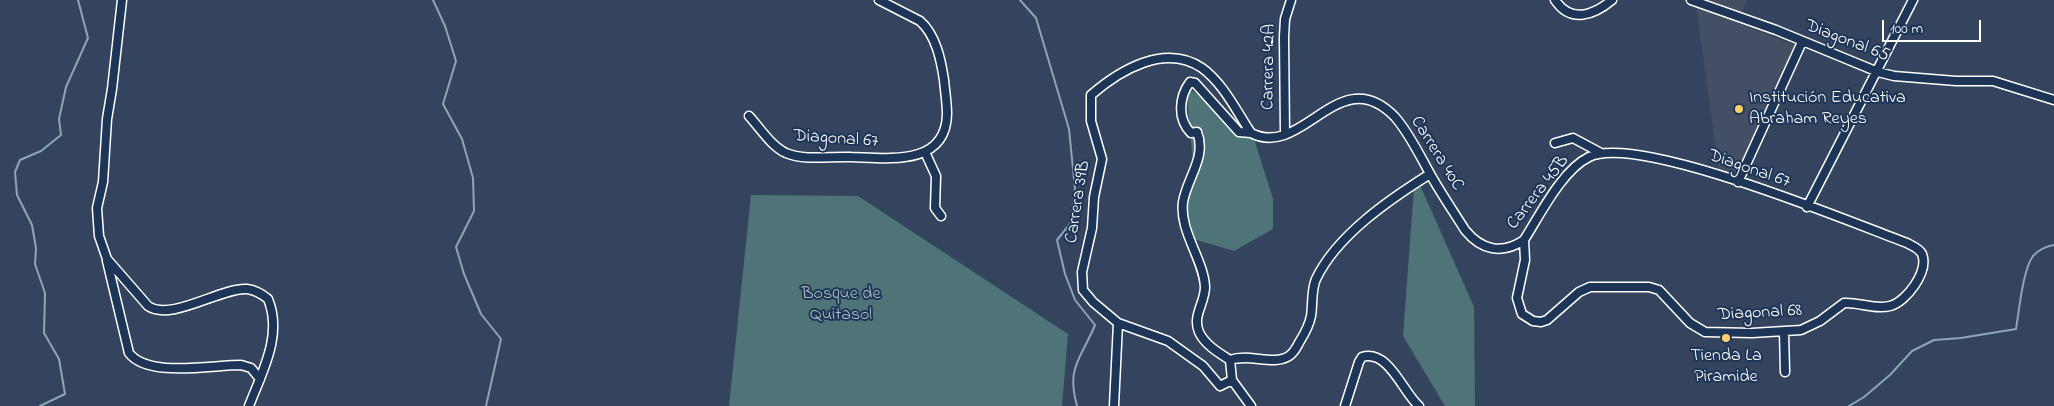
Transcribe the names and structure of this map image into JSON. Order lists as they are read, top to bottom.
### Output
{
  "streets": {
    "street": [
      "Diagonal 65",
      "Carrera 42A",
      "Diagonal 67",
      "Carrera 40C",
      "Carrera 45B",
      "Carrera 39B",
      "Diagonal 68"
    ]
  },
  "crossings": [
    ["Carrera 42A", "Carrera 40C"],
    ["Diagonal 67", "Carrera 45B"],
    ["Diagonal 67", "Diagonal 68"],
    ["Carrera 40C", "Carrera 45B"],
    ["Carrera 40C", "Carrera 39B"],
    ["Carrera 45B", "Diagonal 68"]
  ],
  "parks": ["Bosque de Quitasol"],
  "places": ["Institución Educativa Abraham Reyes", "Tienda La Piramide"],
  "scale_bar": "100 m"
}
